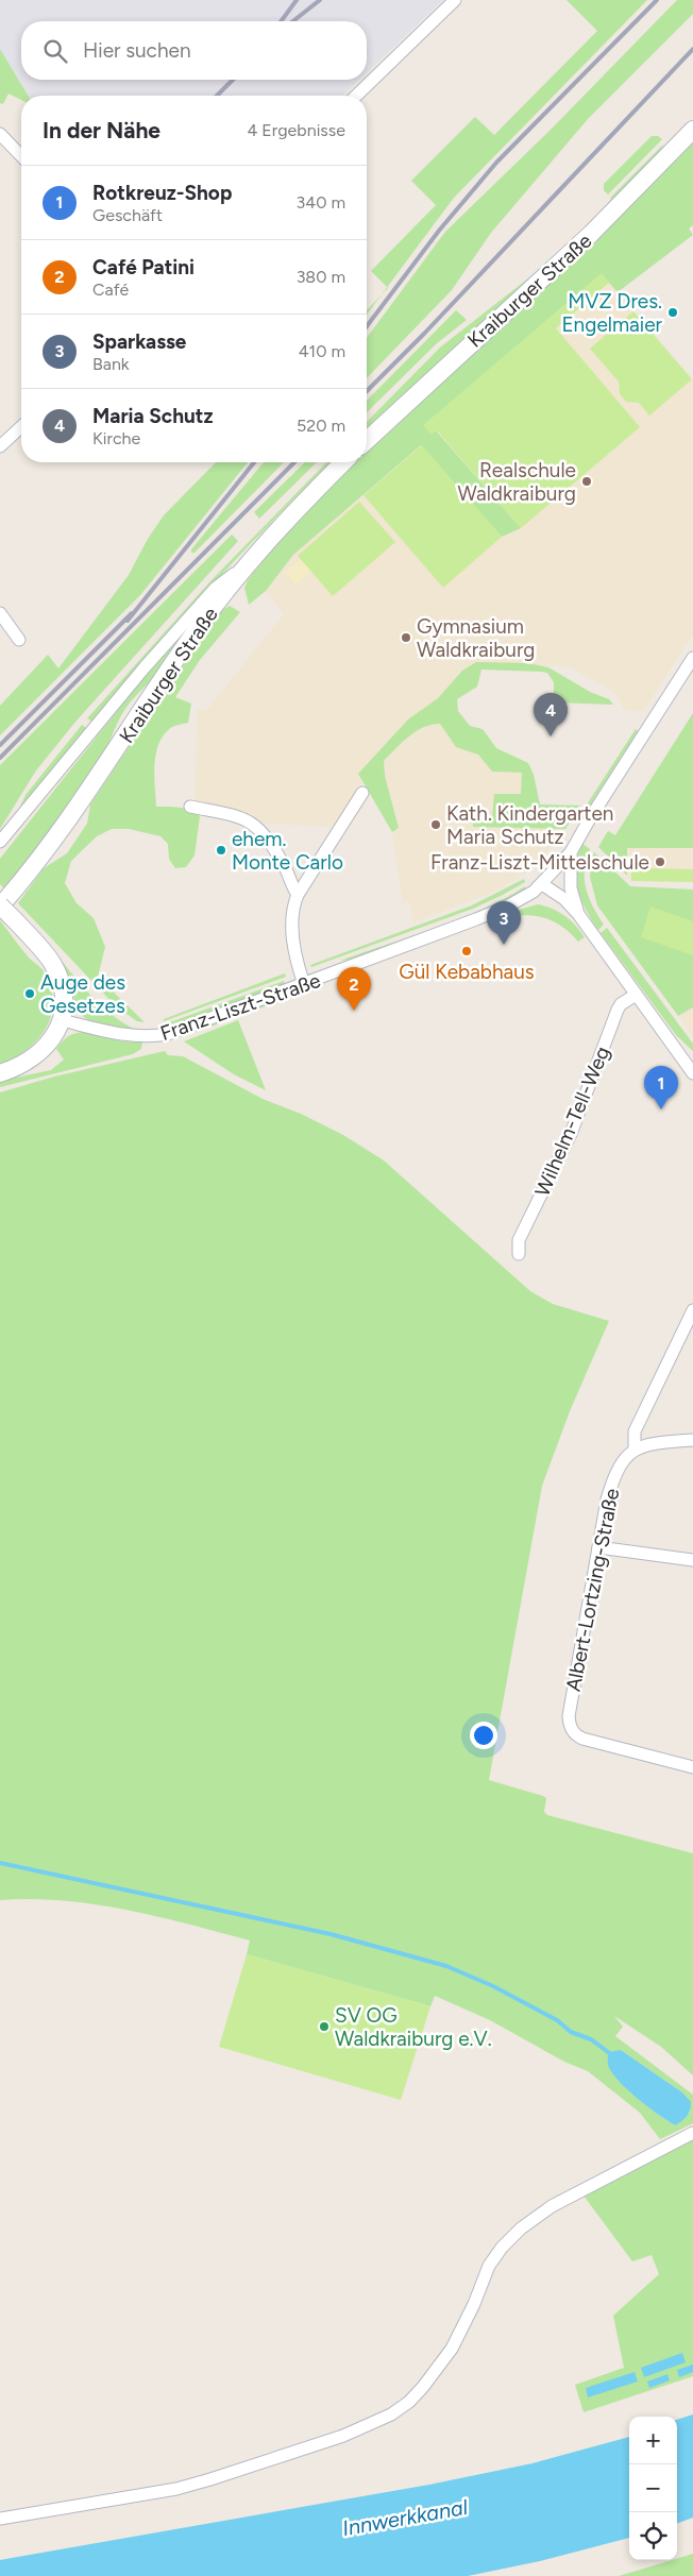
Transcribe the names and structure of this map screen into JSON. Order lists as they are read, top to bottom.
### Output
{
  "streets": {
    "main road": ["Kraiburger Straße"],
    "street": ["Franz-Liszt-Straße", "Wilhelm-Tell-Weg", "Albert-Lortzing-Straße"]
  },
  "water": ["Innwerkkanal"],
  "places": [
    "MVZ Dres. Engelmaier",
    "Realschule Waldkraiburg",
    "Gymnasium Waldkraiburg",
    "Kath. Kindergarten Maria Schutz",
    "ehem. Monte Carlo",
    "Franz-Liszt-Mittelschule",
    "Gül Kebabhaus",
    "Auge des Gesetzes",
    "SV OG Waldkraiburg e.V."
  ],
  "page": {
    "search": "Hier suchen",
    "heading": ["In der Nähe", "4 Ergebnisse"],
    "list": [
      {
        "mark": "1",
        "name": "Rotkreuz-Shop",
        "note": "Geschäft",
        "value": "340 m"
      },
      {
        "mark": "2",
        "name": "Café Patini",
        "note": "Café",
        "value": "380 m"
      },
      {
        "mark": "3",
        "name": "Sparkasse",
        "note": "Bank",
        "value": "410 m"
      },
      {
        "mark": "4",
        "name": "Maria Schutz",
        "note": "Kirche",
        "value": "520 m"
      }
    ],
    "pins": [
      "4",
      "3",
      "2",
      "1"
    ],
    "map_buttons": ["+", "−"]
  }
}
